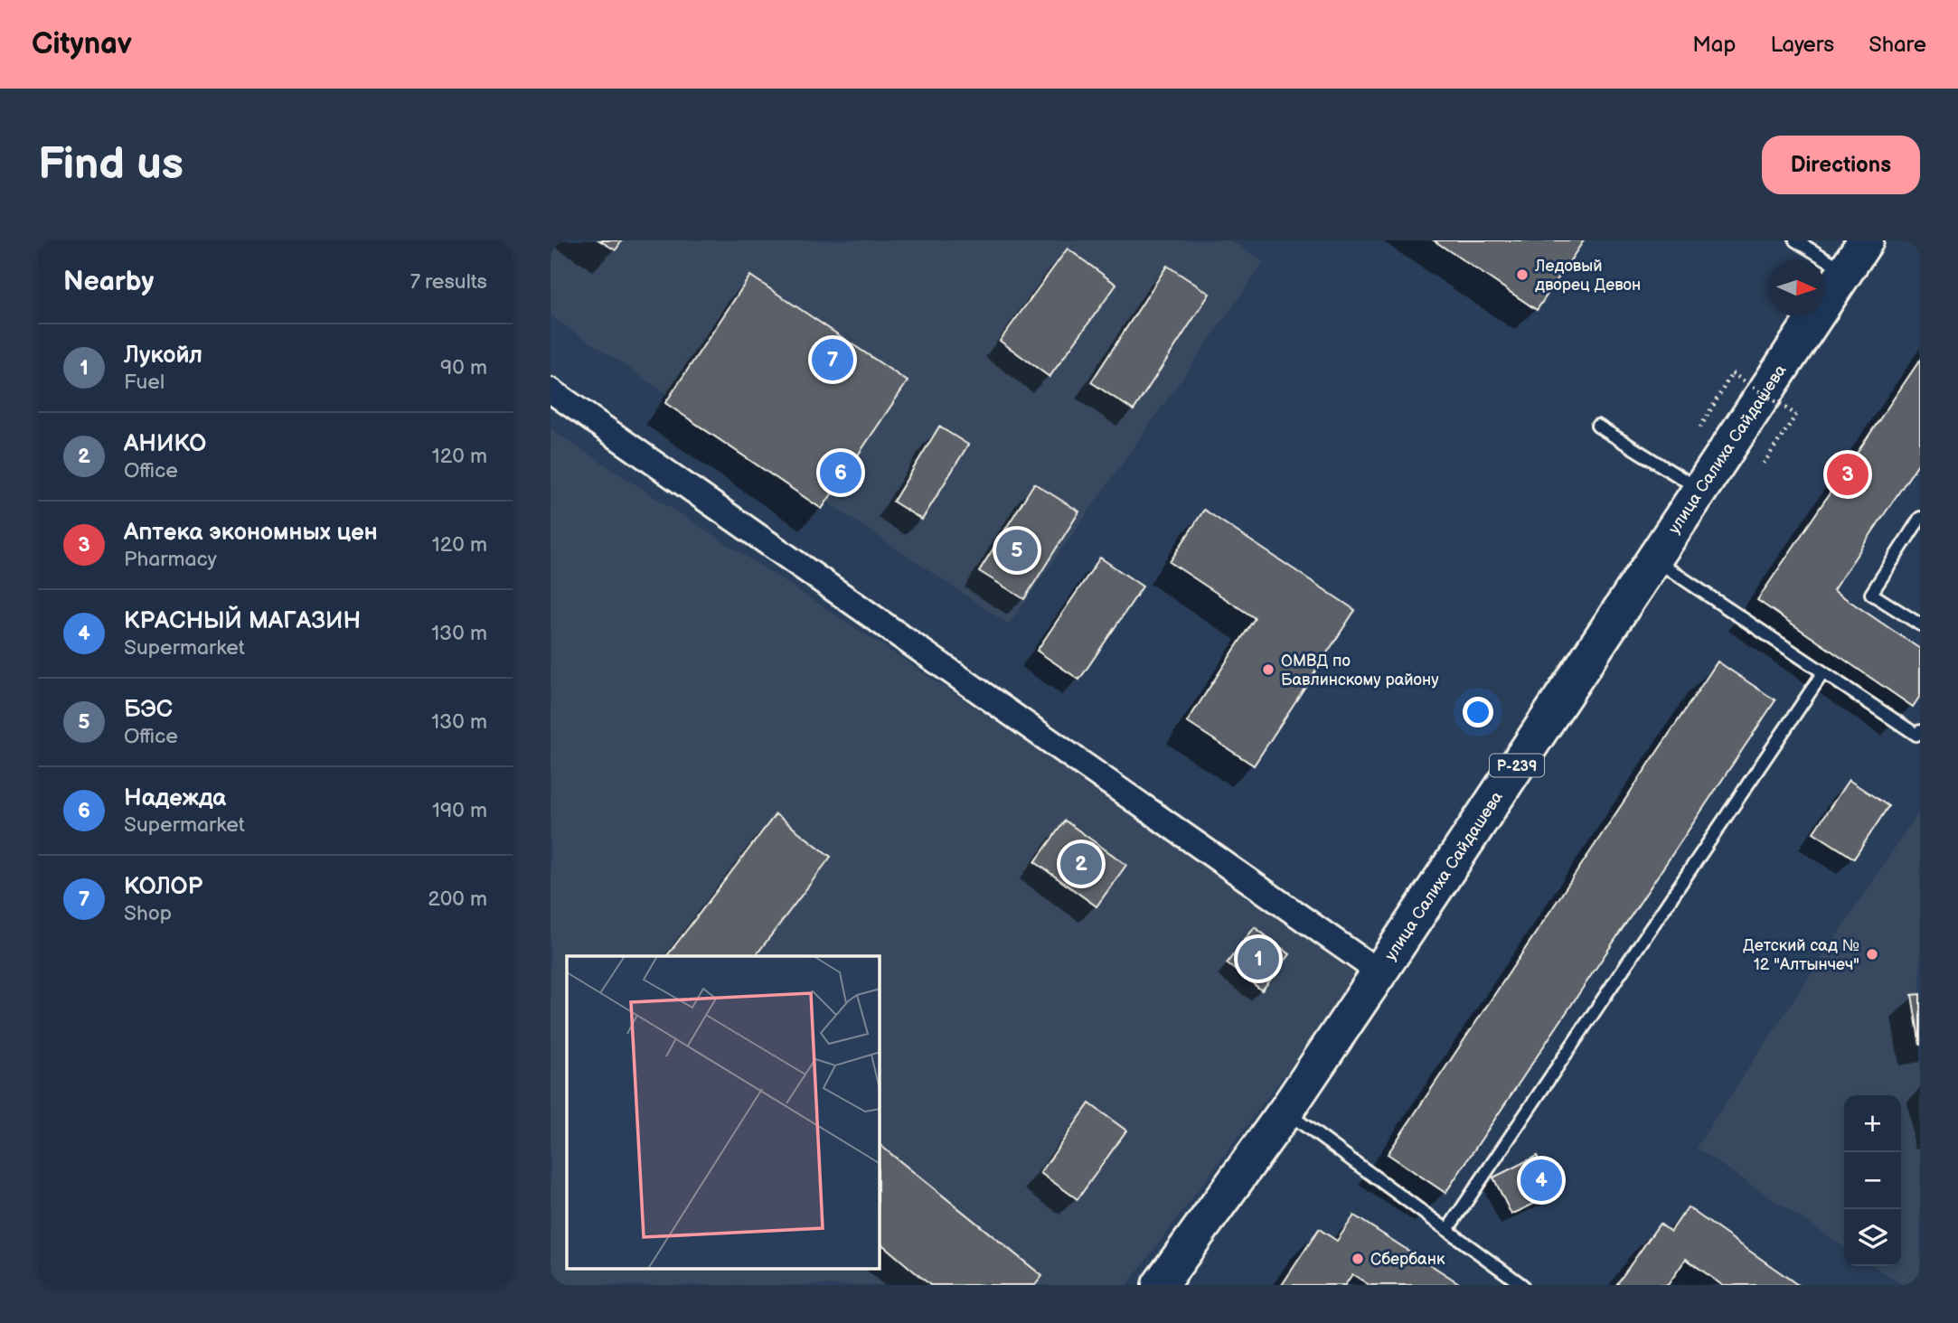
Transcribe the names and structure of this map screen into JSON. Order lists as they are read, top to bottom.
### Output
{
  "streets": {
    "highway": ["улица Салиха Сайдашева", "Р-239"]
  },
  "places": [
    "Ледовый дворец Девон",
    "ОМВД по Бавлинскому району",
    "Детский сад № 12 \"Алтынчеч\"",
    "Сбербанк"
  ],
  "north": "right",
  "page": {
    "header": "Citynav",
    "nav": ["Map", "Layers", "Share"],
    "buttons": "Directions",
    "title": "Find us",
    "heading": ["Nearby", "7 results"],
    "list": [
      {
        "mark": "1",
        "name": "Лукойл",
        "note": "Fuel",
        "value": "90 m"
      },
      {
        "mark": "2",
        "name": "АНИКО",
        "note": "Office",
        "value": "120 m"
      },
      {
        "mark": "3",
        "name": "Аптека экономных цен",
        "note": "Pharmacy",
        "value": "120 m"
      },
      {
        "mark": "4",
        "name": "КРАСНЫЙ МАГАЗИН",
        "note": "Supermarket",
        "value": "130 m"
      },
      {
        "mark": "5",
        "name": "БЭС",
        "note": "Office",
        "value": "130 m"
      },
      {
        "mark": "6",
        "name": "Надежда",
        "note": "Supermarket",
        "value": "190 m"
      },
      {
        "mark": "7",
        "name": "КОЛОР",
        "note": "Shop",
        "value": "200 m"
      }
    ],
    "pins": [
      "7",
      "6",
      "3",
      "5",
      "2",
      "1",
      "4"
    ],
    "map_buttons": ["+", "−"]
  }
}
